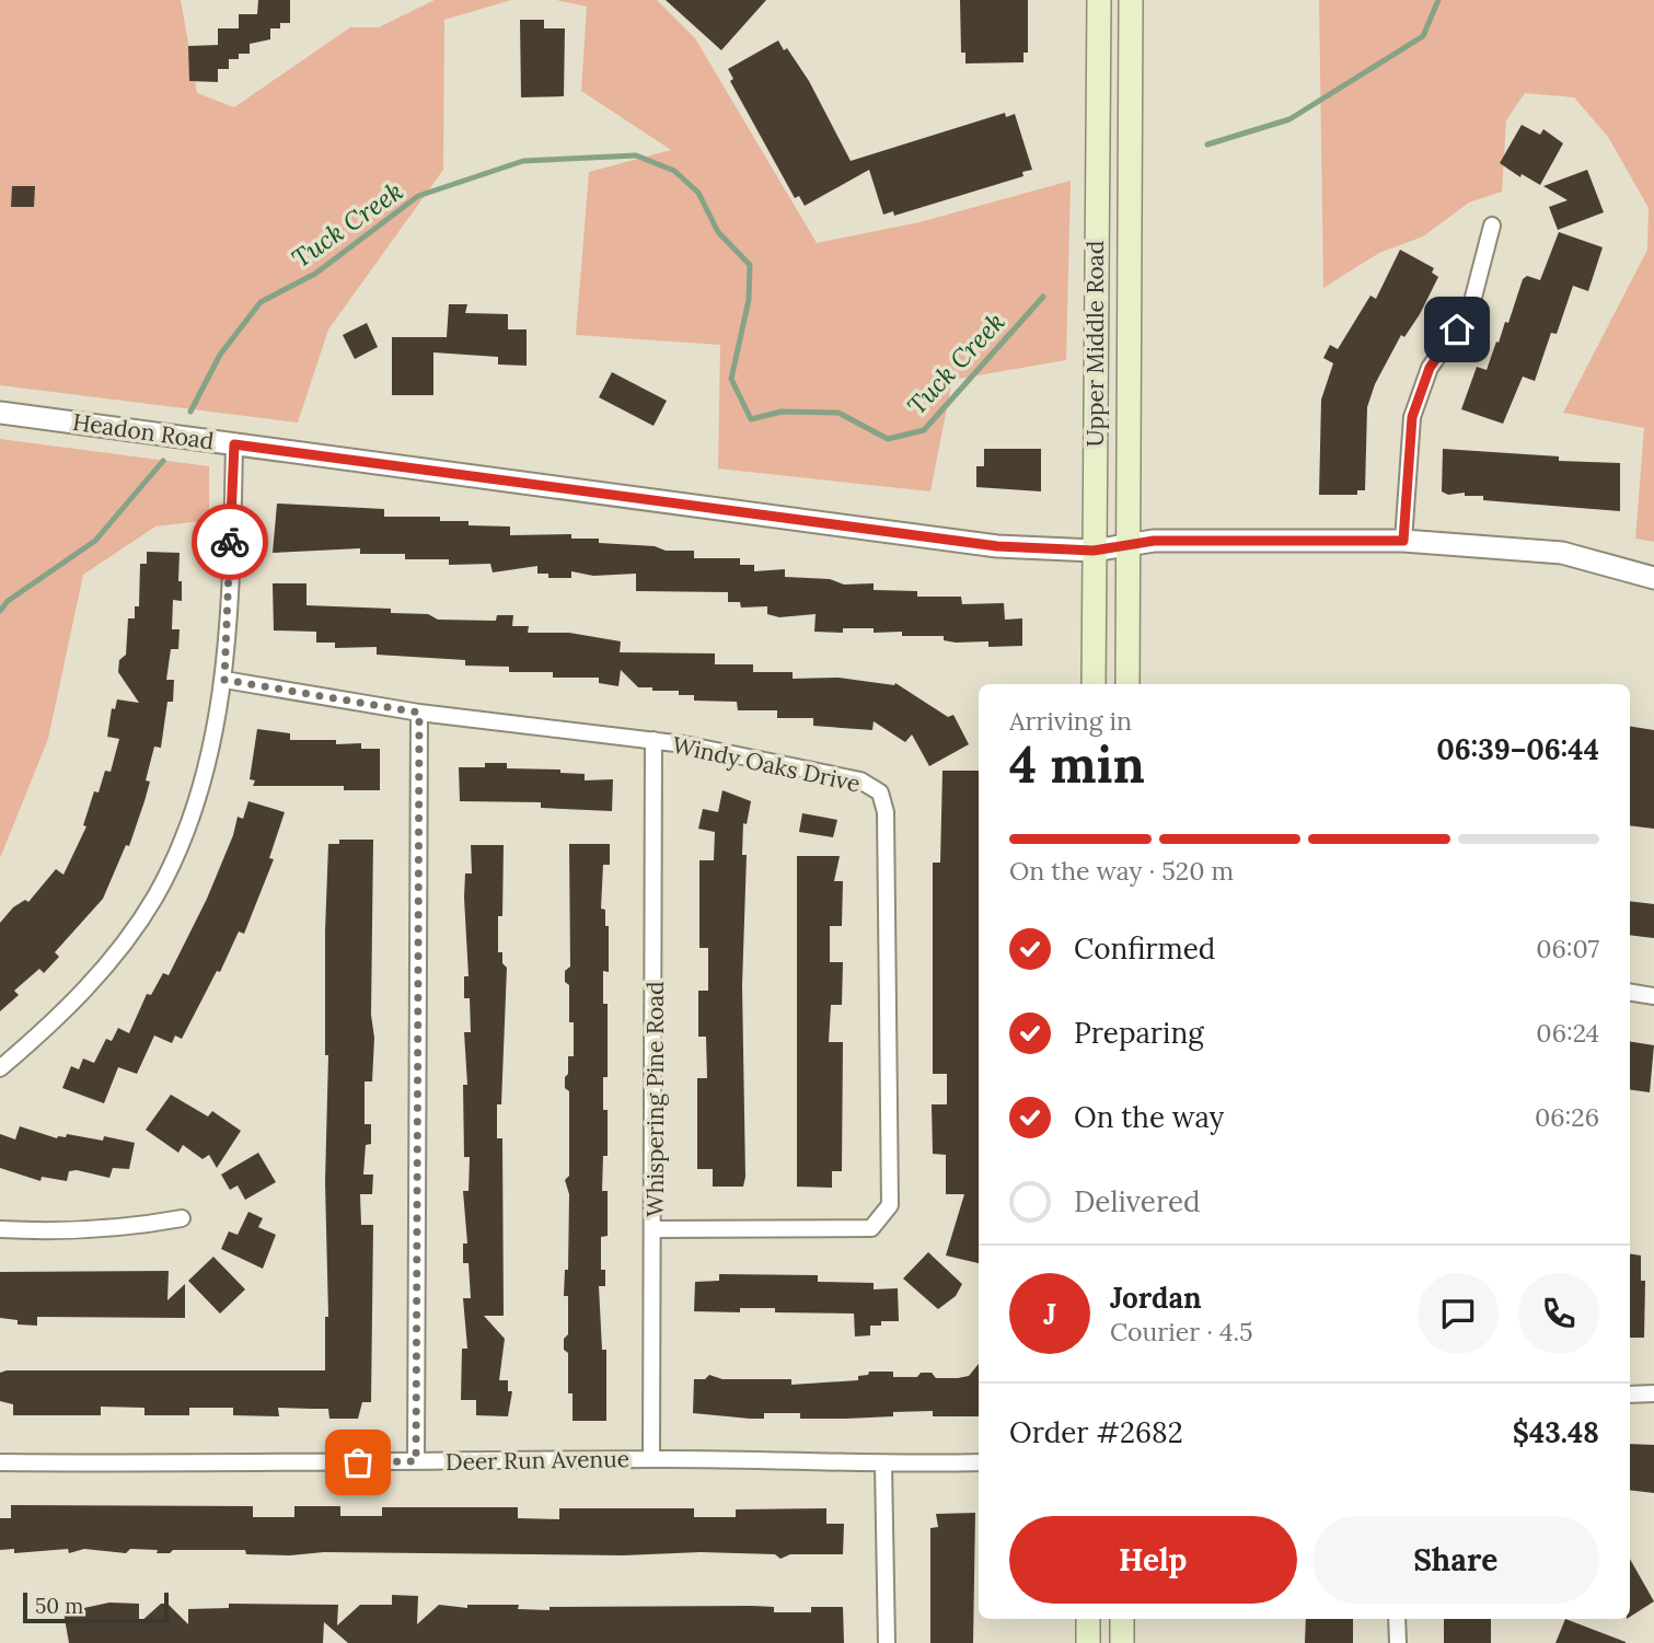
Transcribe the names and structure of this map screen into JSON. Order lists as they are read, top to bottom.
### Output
{
  "streets": {
    "main road": ["Upper Middle Road"],
    "street": [
      "Headon Road",
      "Windy Oaks Drive",
      "Whispering Pine Road",
      "Deer Run Avenue"
    ]
  },
  "crossings": [
    ["Upper Middle Road", "Headon Road"],
    ["Windy Oaks Drive", "Whispering Pine Road"],
    ["Whispering Pine Road", "Deer Run Avenue"]
  ],
  "water": ["Tuck Creek"],
  "scale_bar": "50 m",
  "page": {
    "heading": ["4 min", "Arriving in", "06:39–06:44"],
    "panel": [
      "Jordan",
      "Courier · 4.5",
      "Order #2682",
      "$43.48"
    ],
    "bar": "On the way · 520 m",
    "list": [
      ["Confirmed", "06:07"],
      ["Preparing", "06:24"],
      ["On the way", "06:26"],
      "Delivered"
    ],
    "round": "J",
    "buttons": ["Help", "Share"],
    "scale": "50 m"
  }
}
